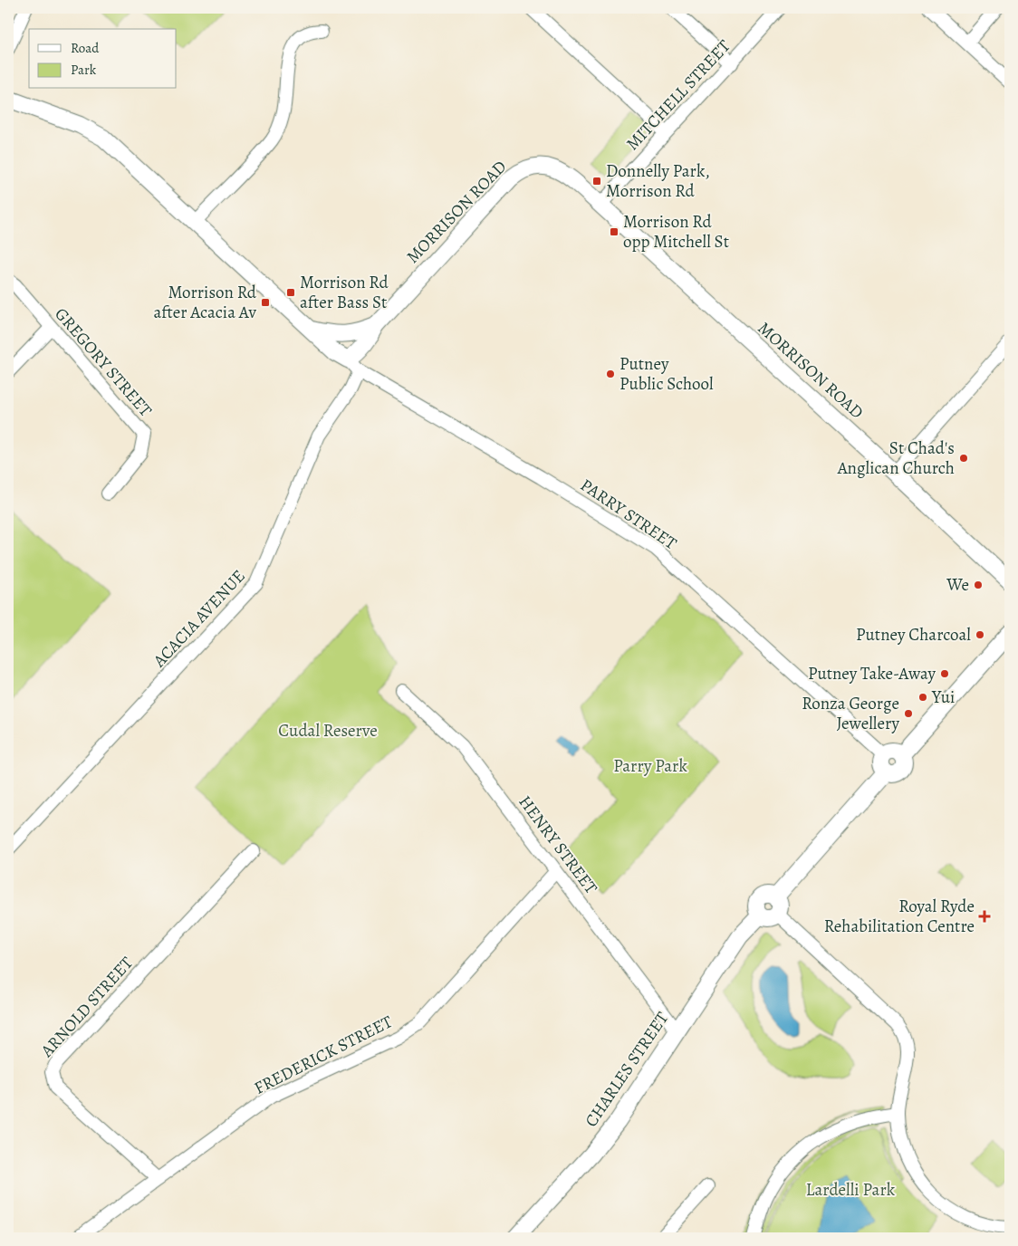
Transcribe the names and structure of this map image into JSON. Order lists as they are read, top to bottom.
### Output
{
  "streets": {
    "street": [
      "MITCHELL STREET",
      "MORRISON ROAD",
      "GREGORY STREET",
      "PARRY STREET",
      "ACACIA AVENUE",
      "HENRY STREET",
      "ARNOLD STREET",
      "FREDERICK STREET",
      "CHARLES STREET"
    ]
  },
  "crossings": [
    ["MITCHELL STREET", "MORRISON ROAD"],
    ["MORRISON ROAD", "PARRY STREET"],
    ["PARRY STREET", "ACACIA AVENUE"],
    ["HENRY STREET", "FREDERICK STREET"],
    ["HENRY STREET", "CHARLES STREET"],
    ["ARNOLD STREET", "FREDERICK STREET"]
  ],
  "parks": ["Cudal Reserve", "Parry Park", "Lardelli Park"],
  "places": {
    "transit": [
      "Donnelly Park, Morrison Rd",
      "Morrison Rd opp Mitchell St",
      "Morrison Rd after Bass St",
      "Morrison Rd after Acacia Av"
    ],
    "other": [
      "Putney Public School",
      "St Chad's Anglican Church",
      "We",
      "Putney Charcoal",
      "Putney Take-Away",
      "Yui",
      "Ronza George Jewellery"
    ],
    "health": ["Royal Ryde Rehabilitation Centre"]
  },
  "legend": ["Road", "Park"]
}
